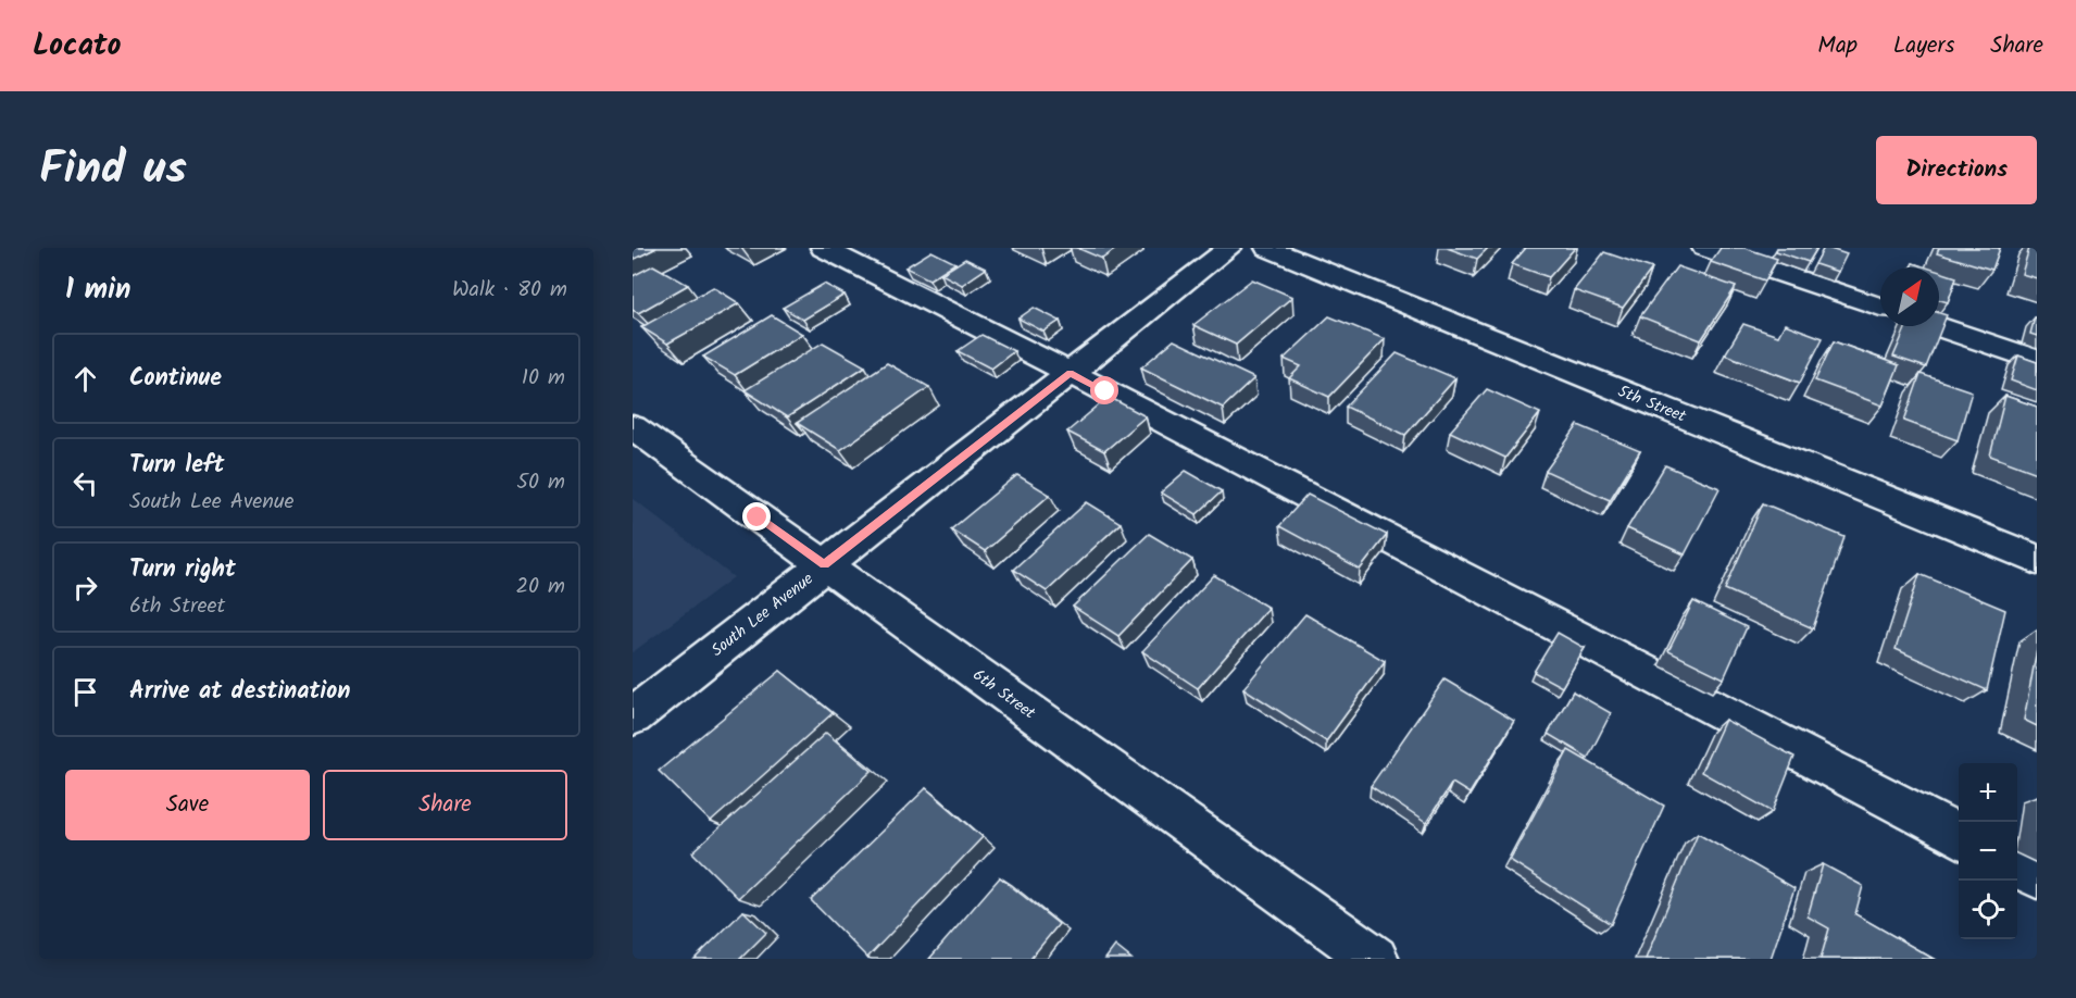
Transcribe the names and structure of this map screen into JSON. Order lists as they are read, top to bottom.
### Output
{
  "streets": {
    "street": ["5th Street", "South Lee Avenue", "6th Street"]
  },
  "crossings": [
    ["South Lee Avenue", "6th Street"]
  ],
  "north": "top right",
  "page": {
    "header": "Locato",
    "nav": ["Map", "Layers", "Share"],
    "title": "Find us",
    "buttons": [
      "Directions",
      ["Save", "Share"]
    ],
    "heading": ["1 min", "Walk · 80 m"],
    "list": [
      ["Continue", "10 m"],
      ["Turn left", "South Lee Avenue", "50 m"],
      ["Turn right", "6th Street", "20 m"],
      "Arrive at destination"
    ],
    "map_buttons": ["+", "−"]
  }
}
